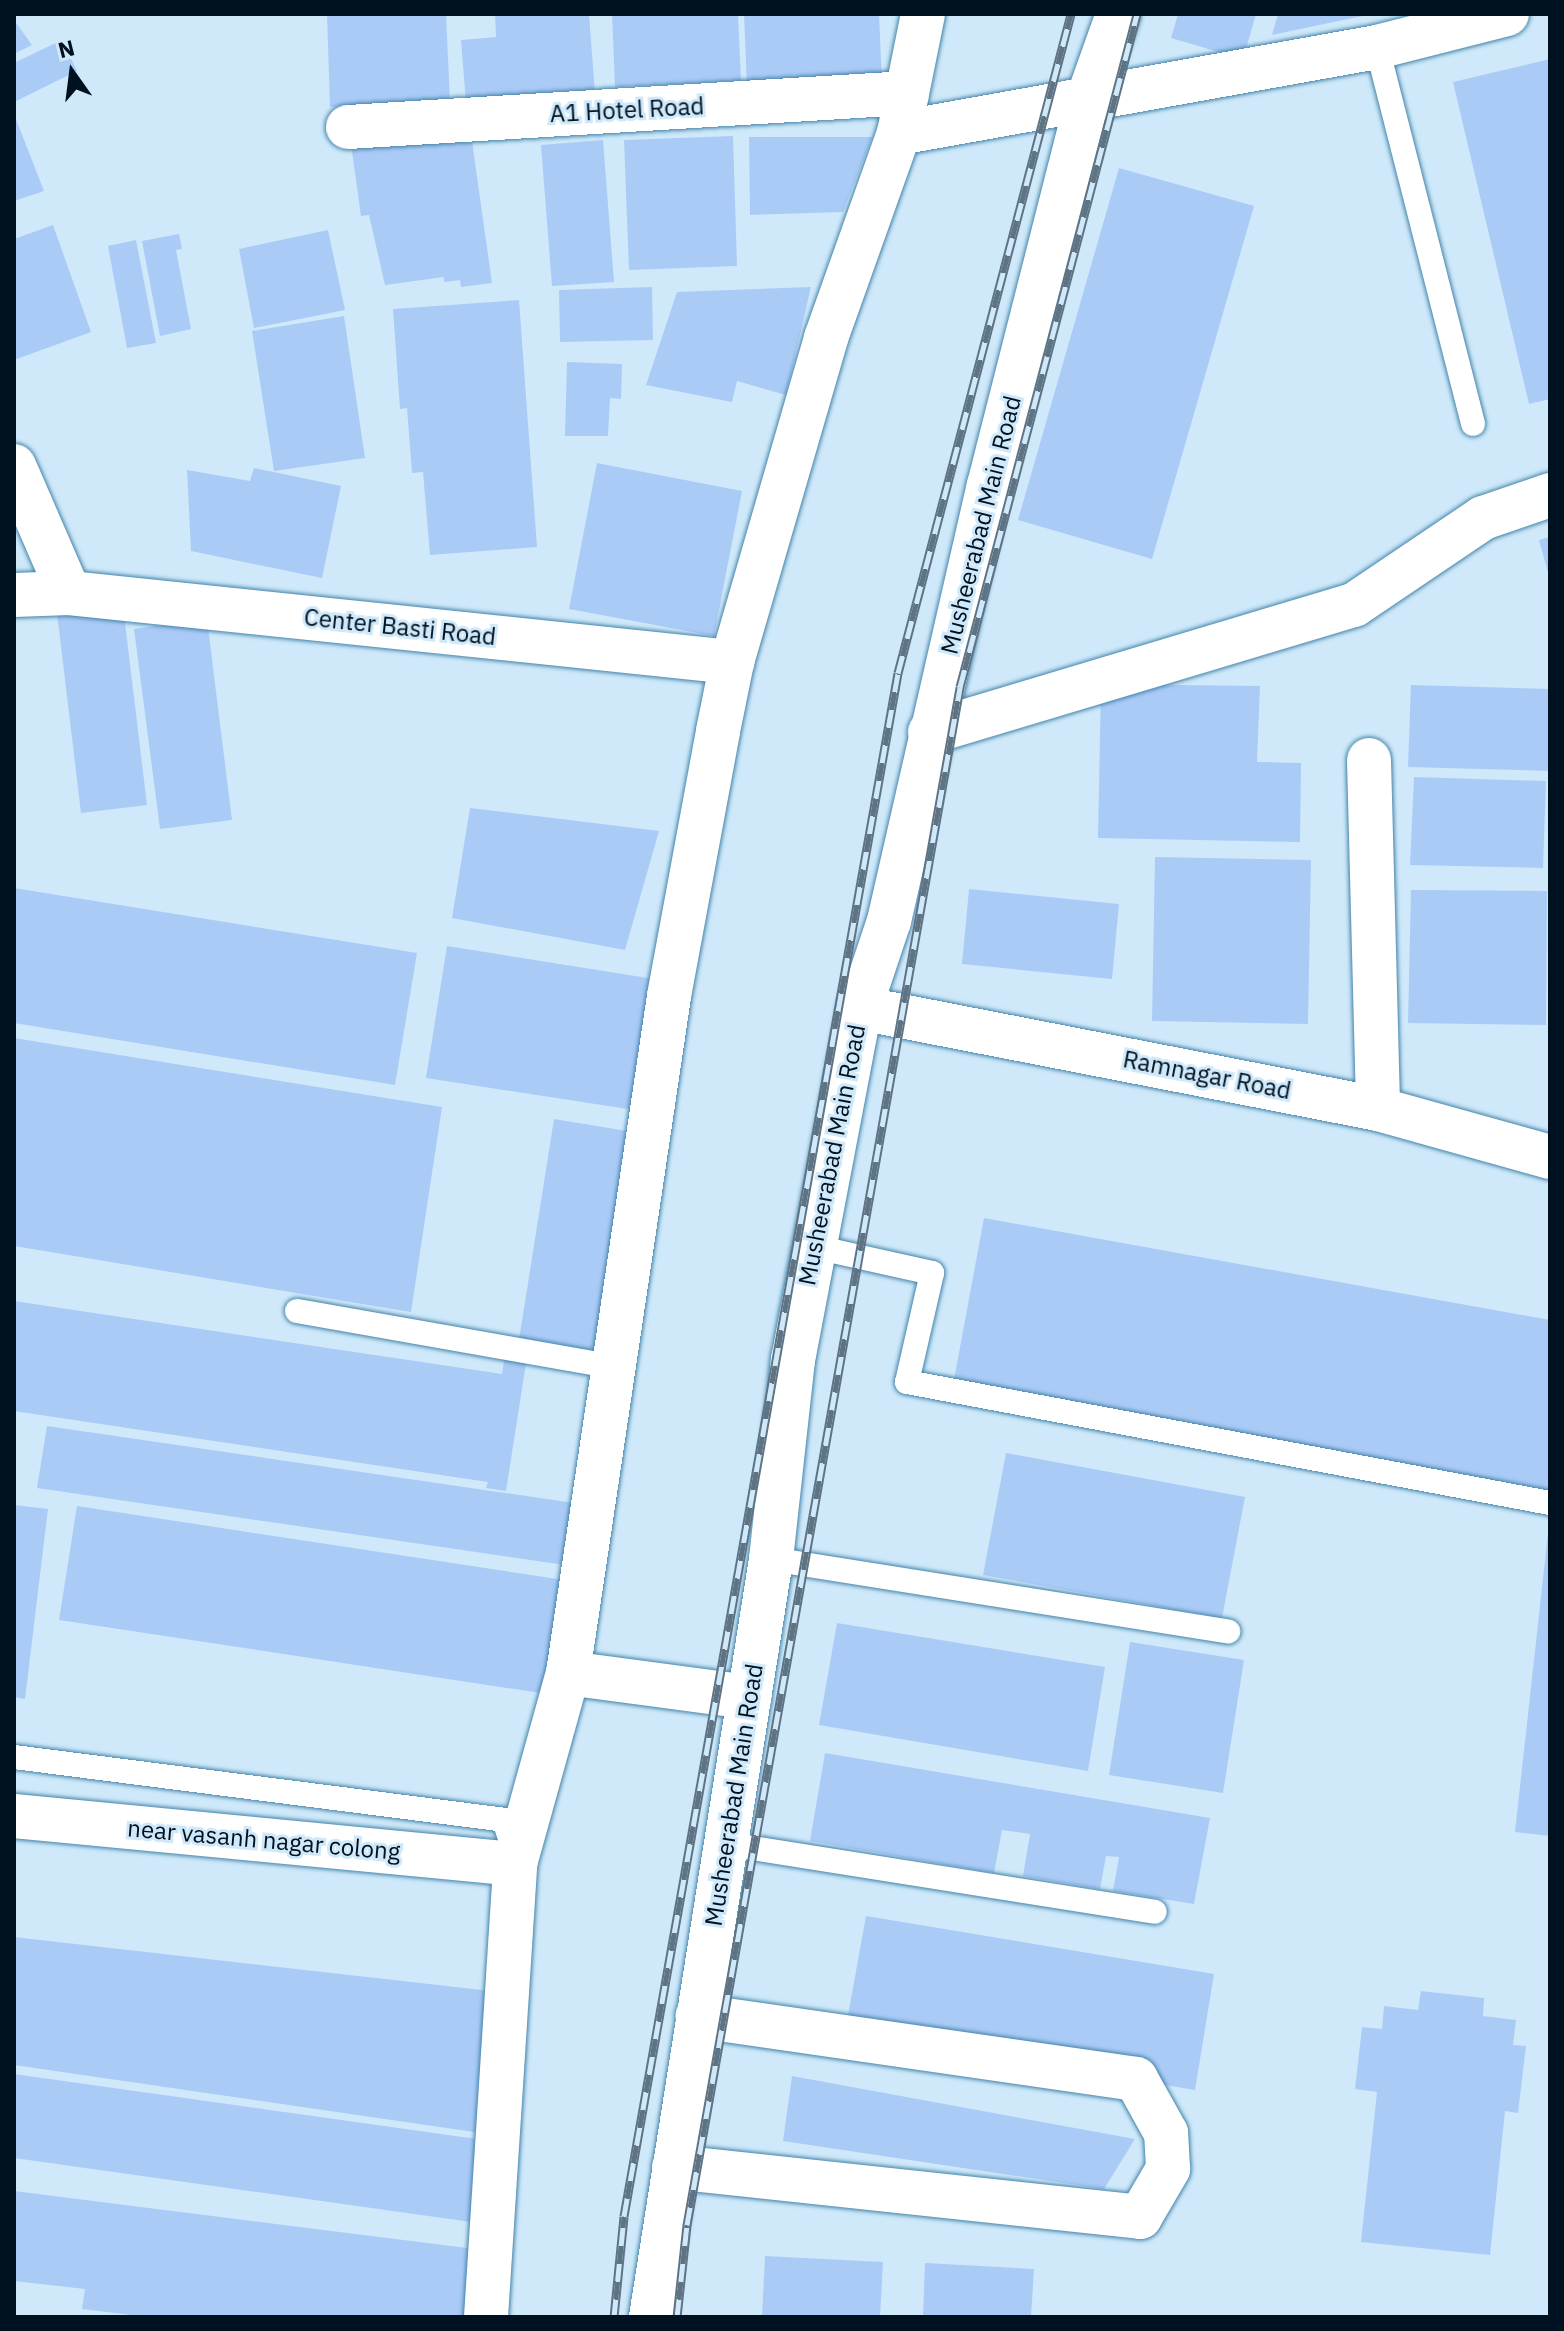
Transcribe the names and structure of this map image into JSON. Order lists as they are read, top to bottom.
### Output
{
  "streets": {
    "main road": [
      "A1 Hotel Road",
      "Musheerabad Main Road",
      "Center Basti Road",
      "Ramnagar Road",
      "near vasanh nagar colong"
    ]
  },
  "crossings": [
    ["A1 Hotel Road", "Musheerabad Main Road"],
    ["Musheerabad Main Road", "Ramnagar Road"]
  ],
  "north": "top"
}
